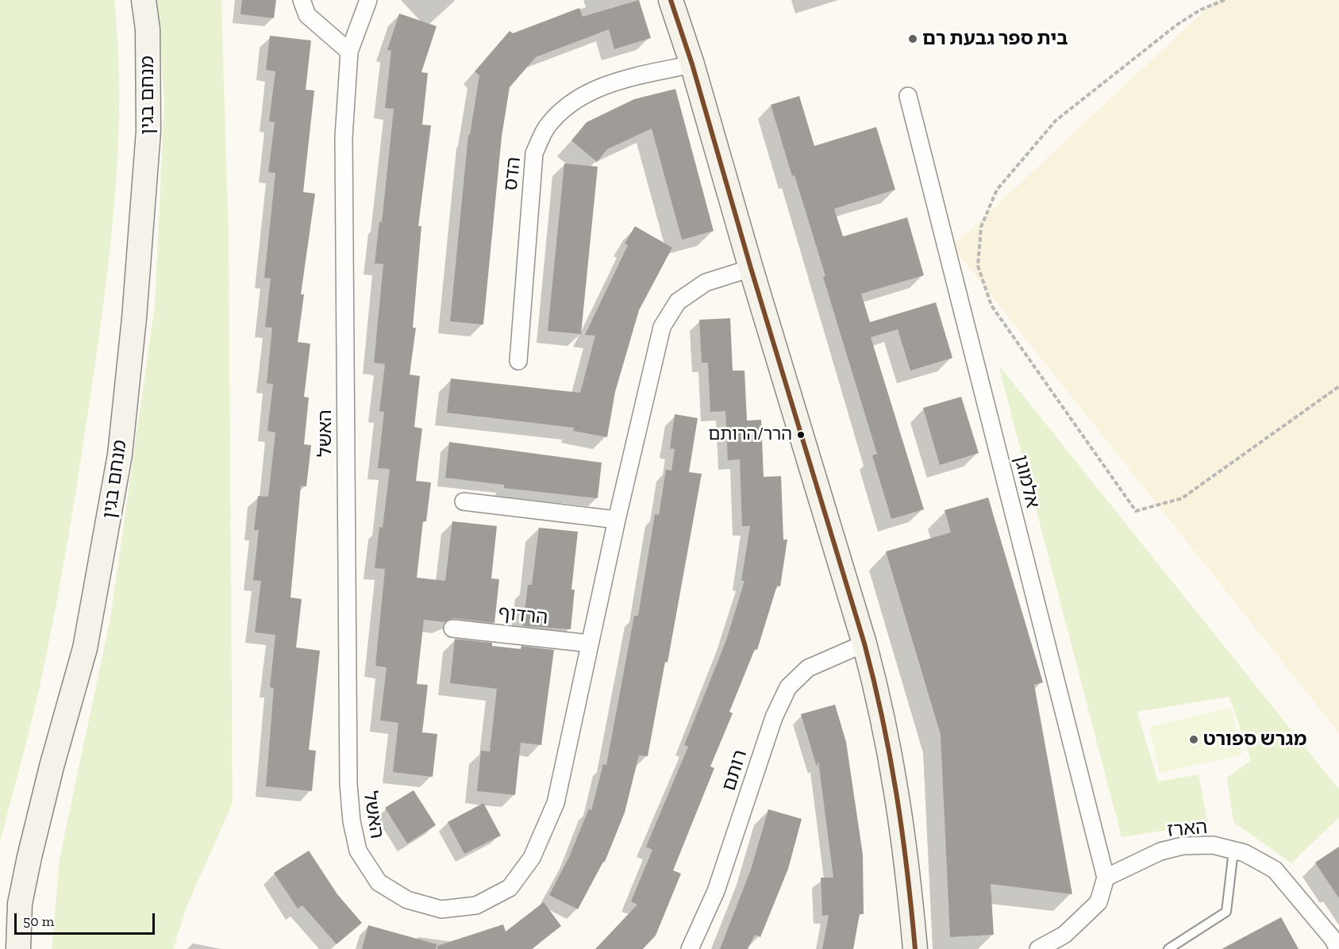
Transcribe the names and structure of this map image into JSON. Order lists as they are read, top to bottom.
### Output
{
  "streets": {
    "street": [
      "מנחם בגין",
      "הדס",
      "האשל",
      "אלמוגן",
      "הרדוף",
      "רותם",
      "הארז"
    ]
  },
  "crossings": [
    ["האשל", "הרדוף"],
    ["אלמוגן", "הארז"]
  ],
  "places": ["בית ספר גבעת רם", "הרר/הרותם", "מגרש ספורט"],
  "scale_bar": "50 m"
}
